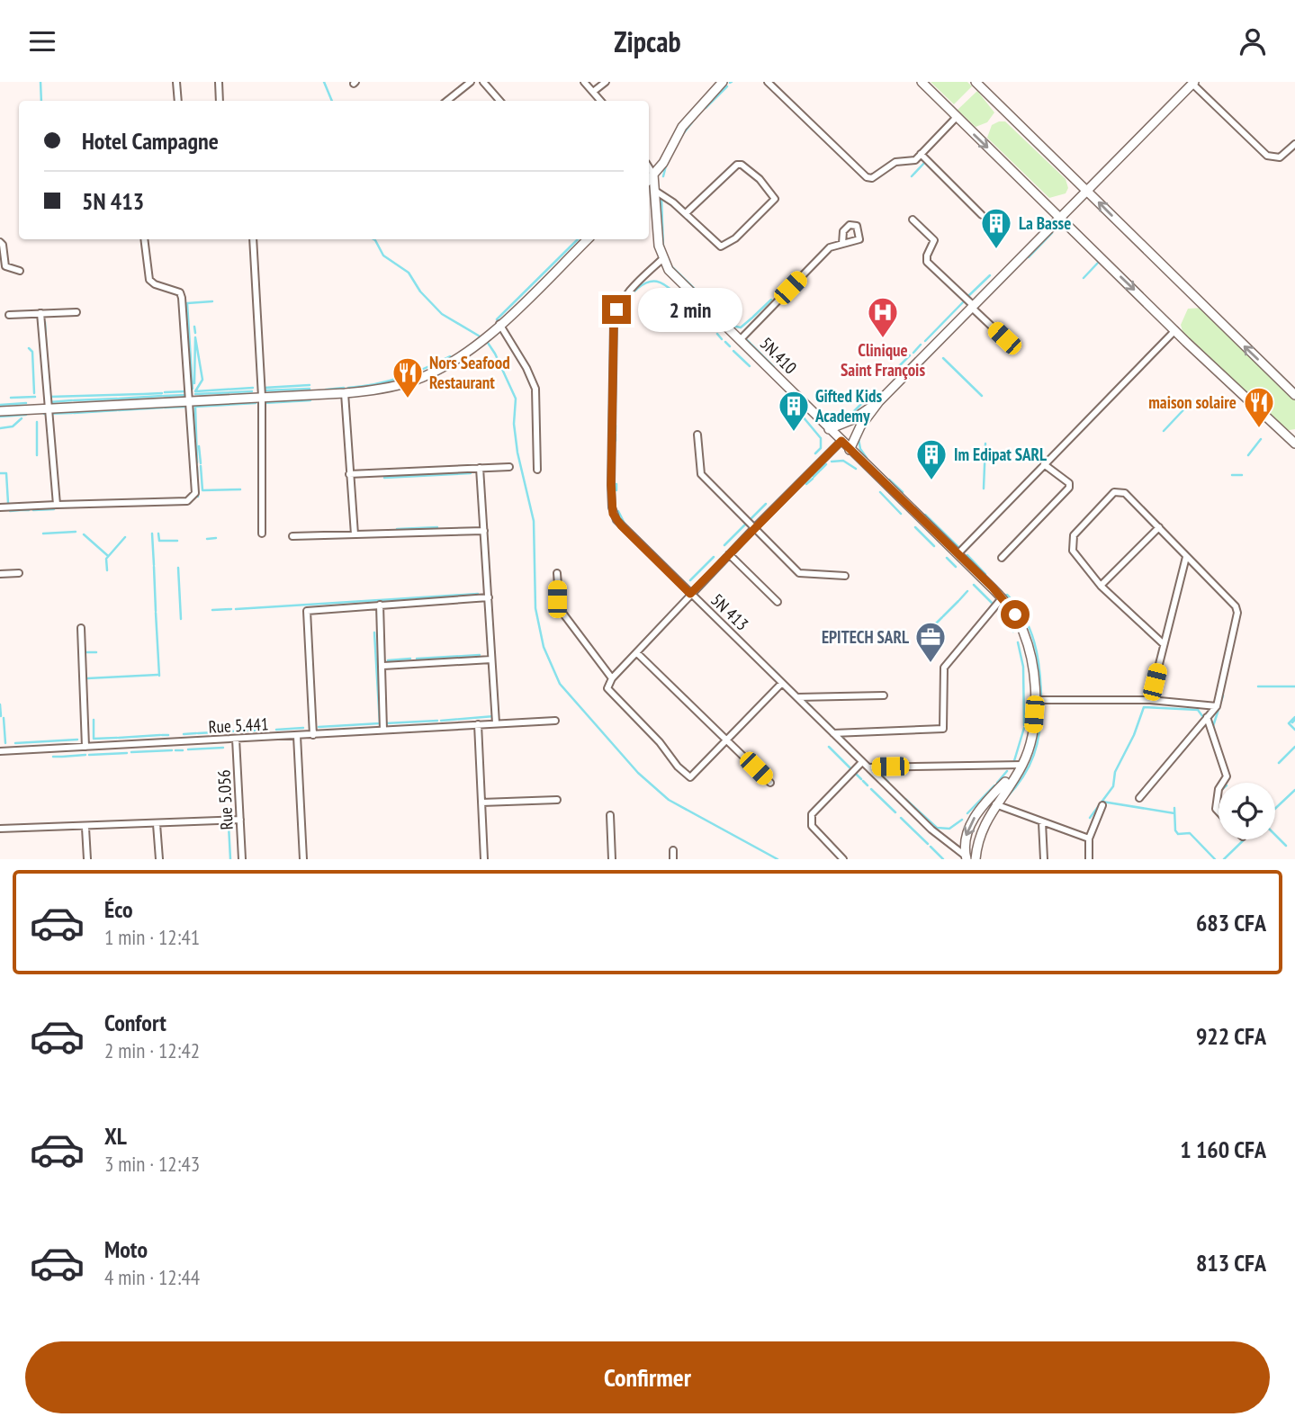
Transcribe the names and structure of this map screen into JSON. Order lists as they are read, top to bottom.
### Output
{
  "streets": {
    "main road": ["5N.410"],
    "street": ["5N 413", "Rue 5.441", "Rue 5.056"]
  },
  "crossings": [
    ["5N.410", "5N 413"],
    ["Rue 5.441", "Rue 5.056"]
  ],
  "places": {
    "building": ["La Basse", "Gifted Kids Academy", "Im Edipat SARL"],
    "hospital": ["Clinique Saint François"],
    "restaurant": ["Nors Seafood Restaurant", "maison solaire"],
    "office": ["EPITECH SARL"]
  },
  "page": {
    "header": "Zipcab",
    "banner": ["Hotel Campagne", "5N 413"],
    "bubble": "2 min",
    "list": [
      {
        "name": "Éco",
        "note": "1 min · 12:41",
        "value": "683 CFA"
      },
      {
        "name": "Confort",
        "note": "2 min · 12:42",
        "value": "922 CFA"
      },
      {
        "name": "XL",
        "note": "3 min · 12:43",
        "value": "1 160 CFA"
      },
      {
        "name": "Moto",
        "note": "4 min · 12:44",
        "value": "813 CFA"
      }
    ],
    "buttons": "Confirmer"
  }
}
